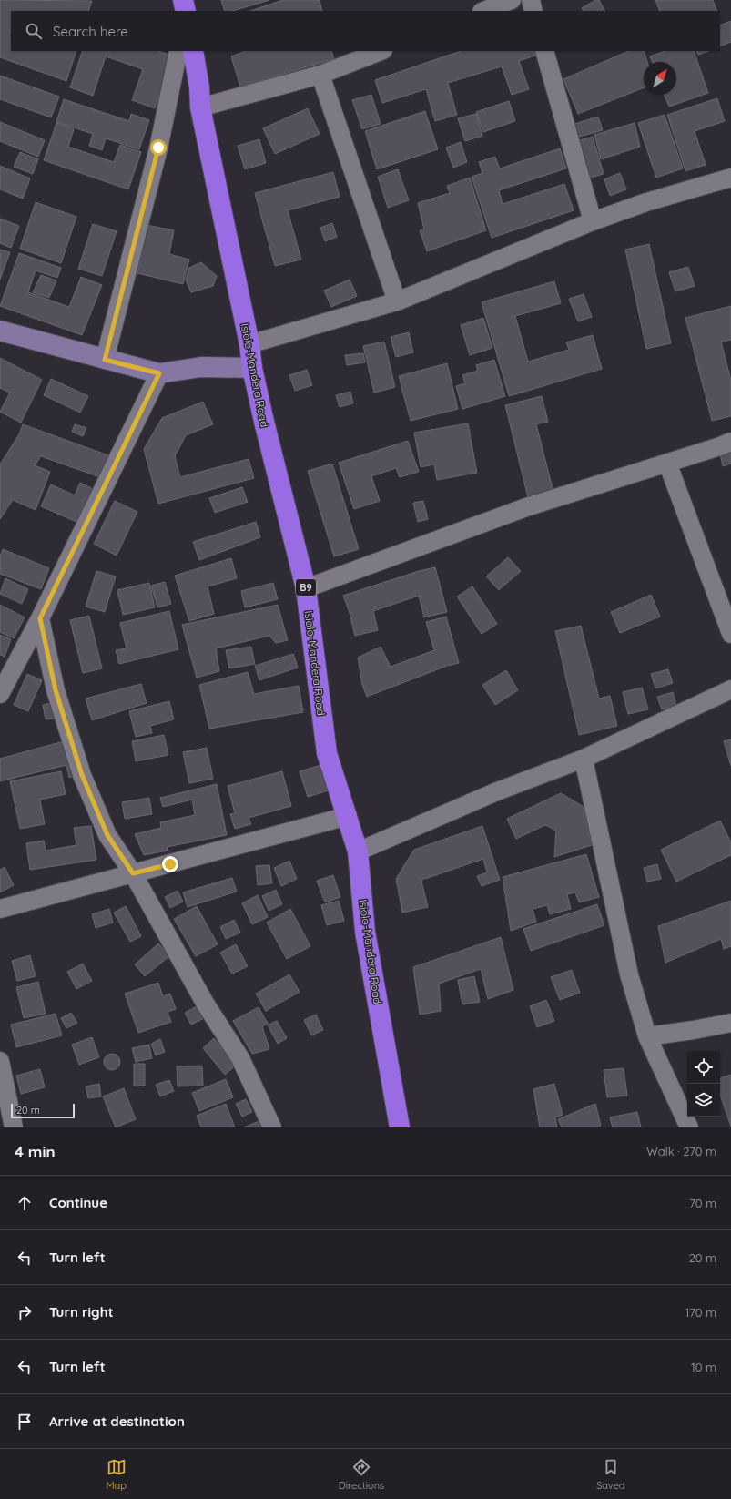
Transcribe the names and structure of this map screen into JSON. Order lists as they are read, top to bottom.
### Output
{
  "streets": {
    "highway": ["Isiolo-Mandera Road", "B9"]
  },
  "scale_bar": "20 m",
  "north": "top right",
  "page": {
    "search": "Search here",
    "scale": "20 m",
    "heading": ["4 min", "Walk · 270 m"],
    "list": [
      ["Continue", "70 m"],
      ["Turn left", "20 m"],
      ["Turn right", "170 m"],
      ["Turn left", "10 m"],
      "Arrive at destination"
    ],
    "nav": ["Map", "Directions", "Saved"]
  }
}
